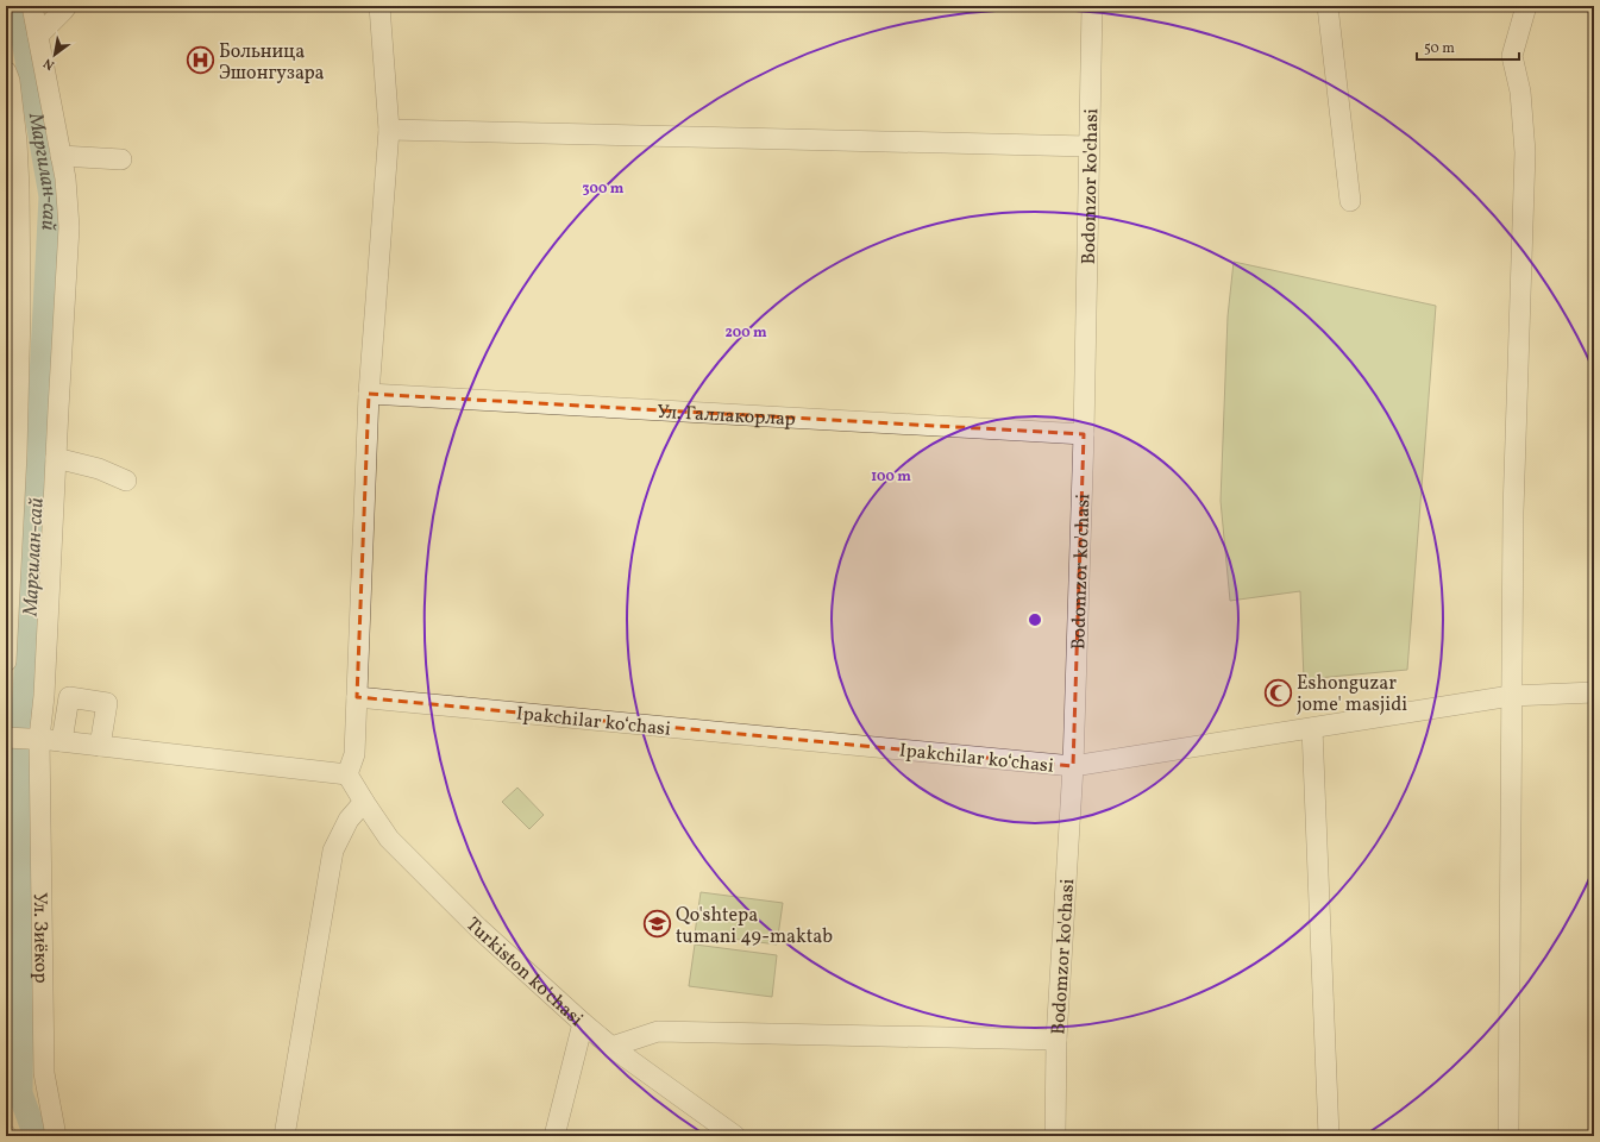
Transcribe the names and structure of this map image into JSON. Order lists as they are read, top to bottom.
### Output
{
  "streets": {
    "street": [
      "Bodomzor ko'chasi",
      "Ул. Галлакорлар",
      "Ipakchilar koʻchasi",
      "Ул. Зиёкор",
      "Turkiston ko'chasi"
    ]
  },
  "crossings": [
    ["Bodomzor ko'chasi", "Ул. Галлакорлар"],
    ["Bodomzor ko'chasi", "Ipakchilar koʻchasi"]
  ],
  "water": ["Маргилан-сай"],
  "places": {
    "hospital": ["Больница Эшонгузара"],
    "mosque": ["Eshonguzar jome' masjidi"],
    "school or university": ["Qo'shtepa tumani 49-maktab"]
  },
  "scale_bar": "50 m",
  "north": "bottom left",
  "rings": ["300 m", "200 m", "100 m"]
}
